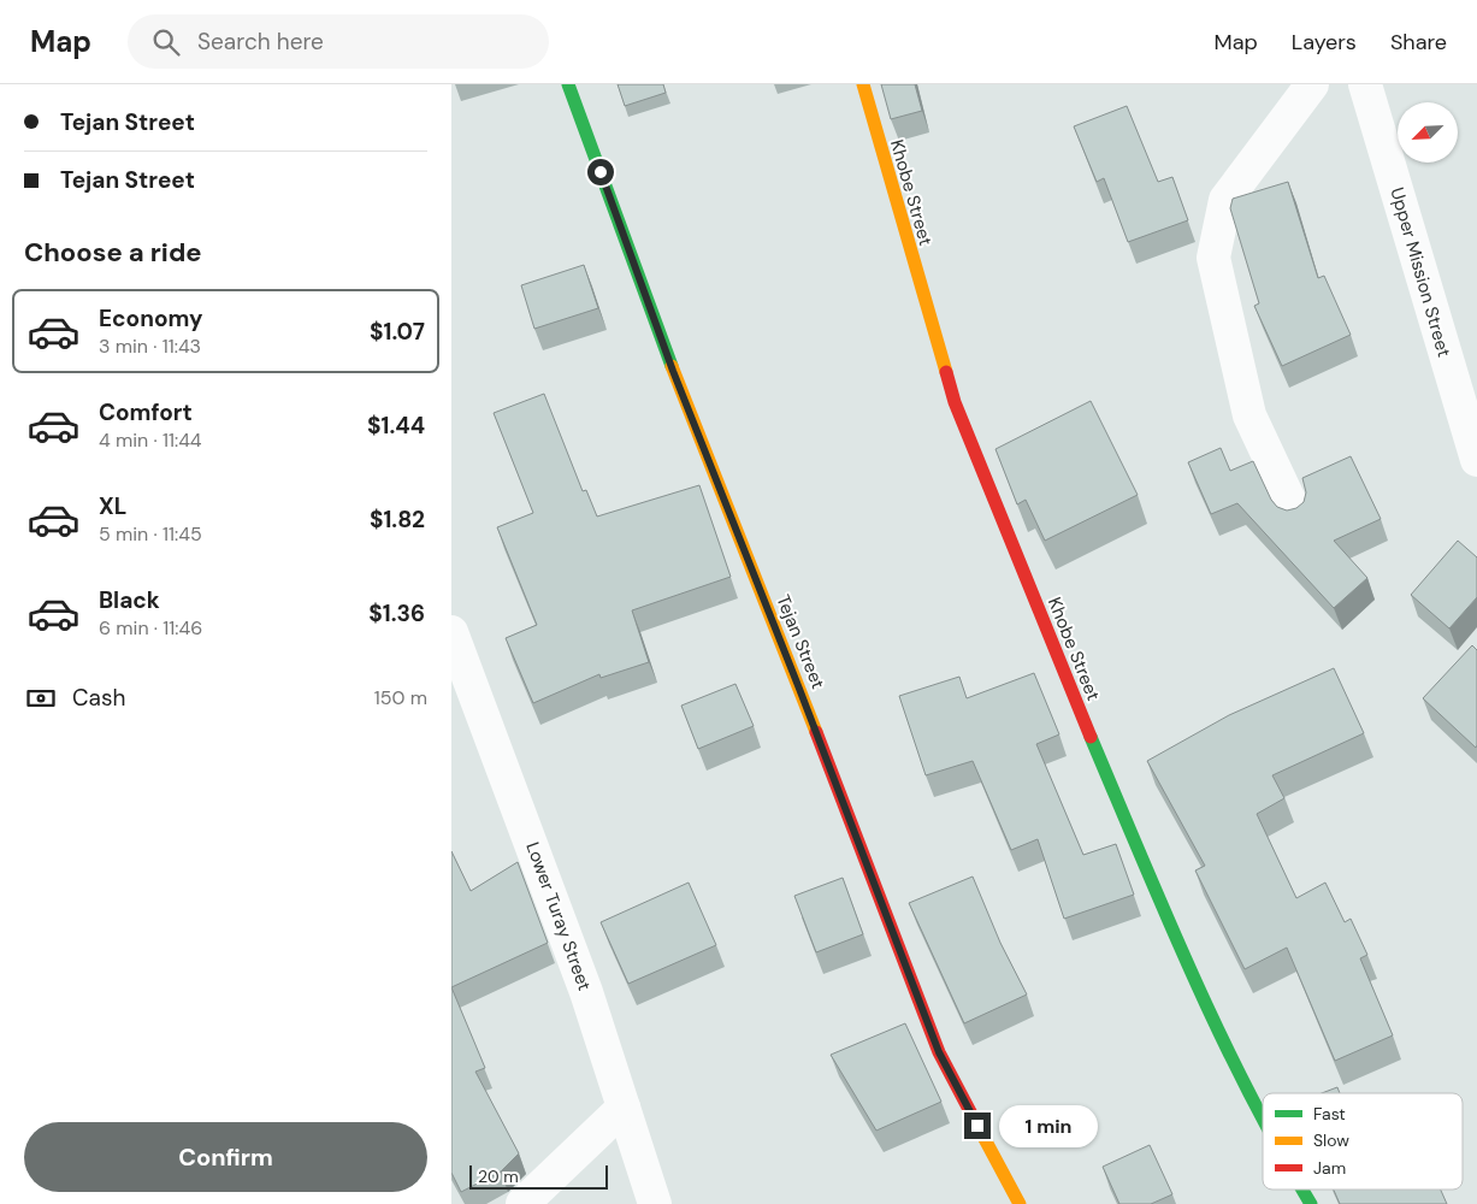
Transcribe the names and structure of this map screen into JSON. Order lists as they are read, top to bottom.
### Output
{
  "streets": {
    "street": [
      "Khobe Street",
      "Upper Mission Street",
      "Tejan Street",
      "Lower Turay Street"
    ]
  },
  "legend": ["Fast", "Slow", "Jam"],
  "scale_bar": "20 m",
  "north": "bottom left",
  "page": {
    "header": "Map",
    "search": "Search here",
    "nav": ["Map", "Layers", "Share"],
    "banner": ["Tejan Street", "Tejan Street"],
    "heading": "Choose a ride",
    "list": [
      {
        "name": "Economy",
        "note": "3 min · 11:43",
        "value": "$1.07"
      },
      {
        "name": "Comfort",
        "note": "4 min · 11:44",
        "value": "$1.44"
      },
      {
        "name": "XL",
        "note": "5 min · 11:45",
        "value": "$1.82"
      },
      {
        "name": "Black",
        "note": "6 min · 11:46",
        "value": "$1.36"
      }
    ],
    "pay": ["Cash", "150 m"],
    "bubble": "1 min",
    "buttons": "Confirm",
    "scale": "20 m"
  }
}
